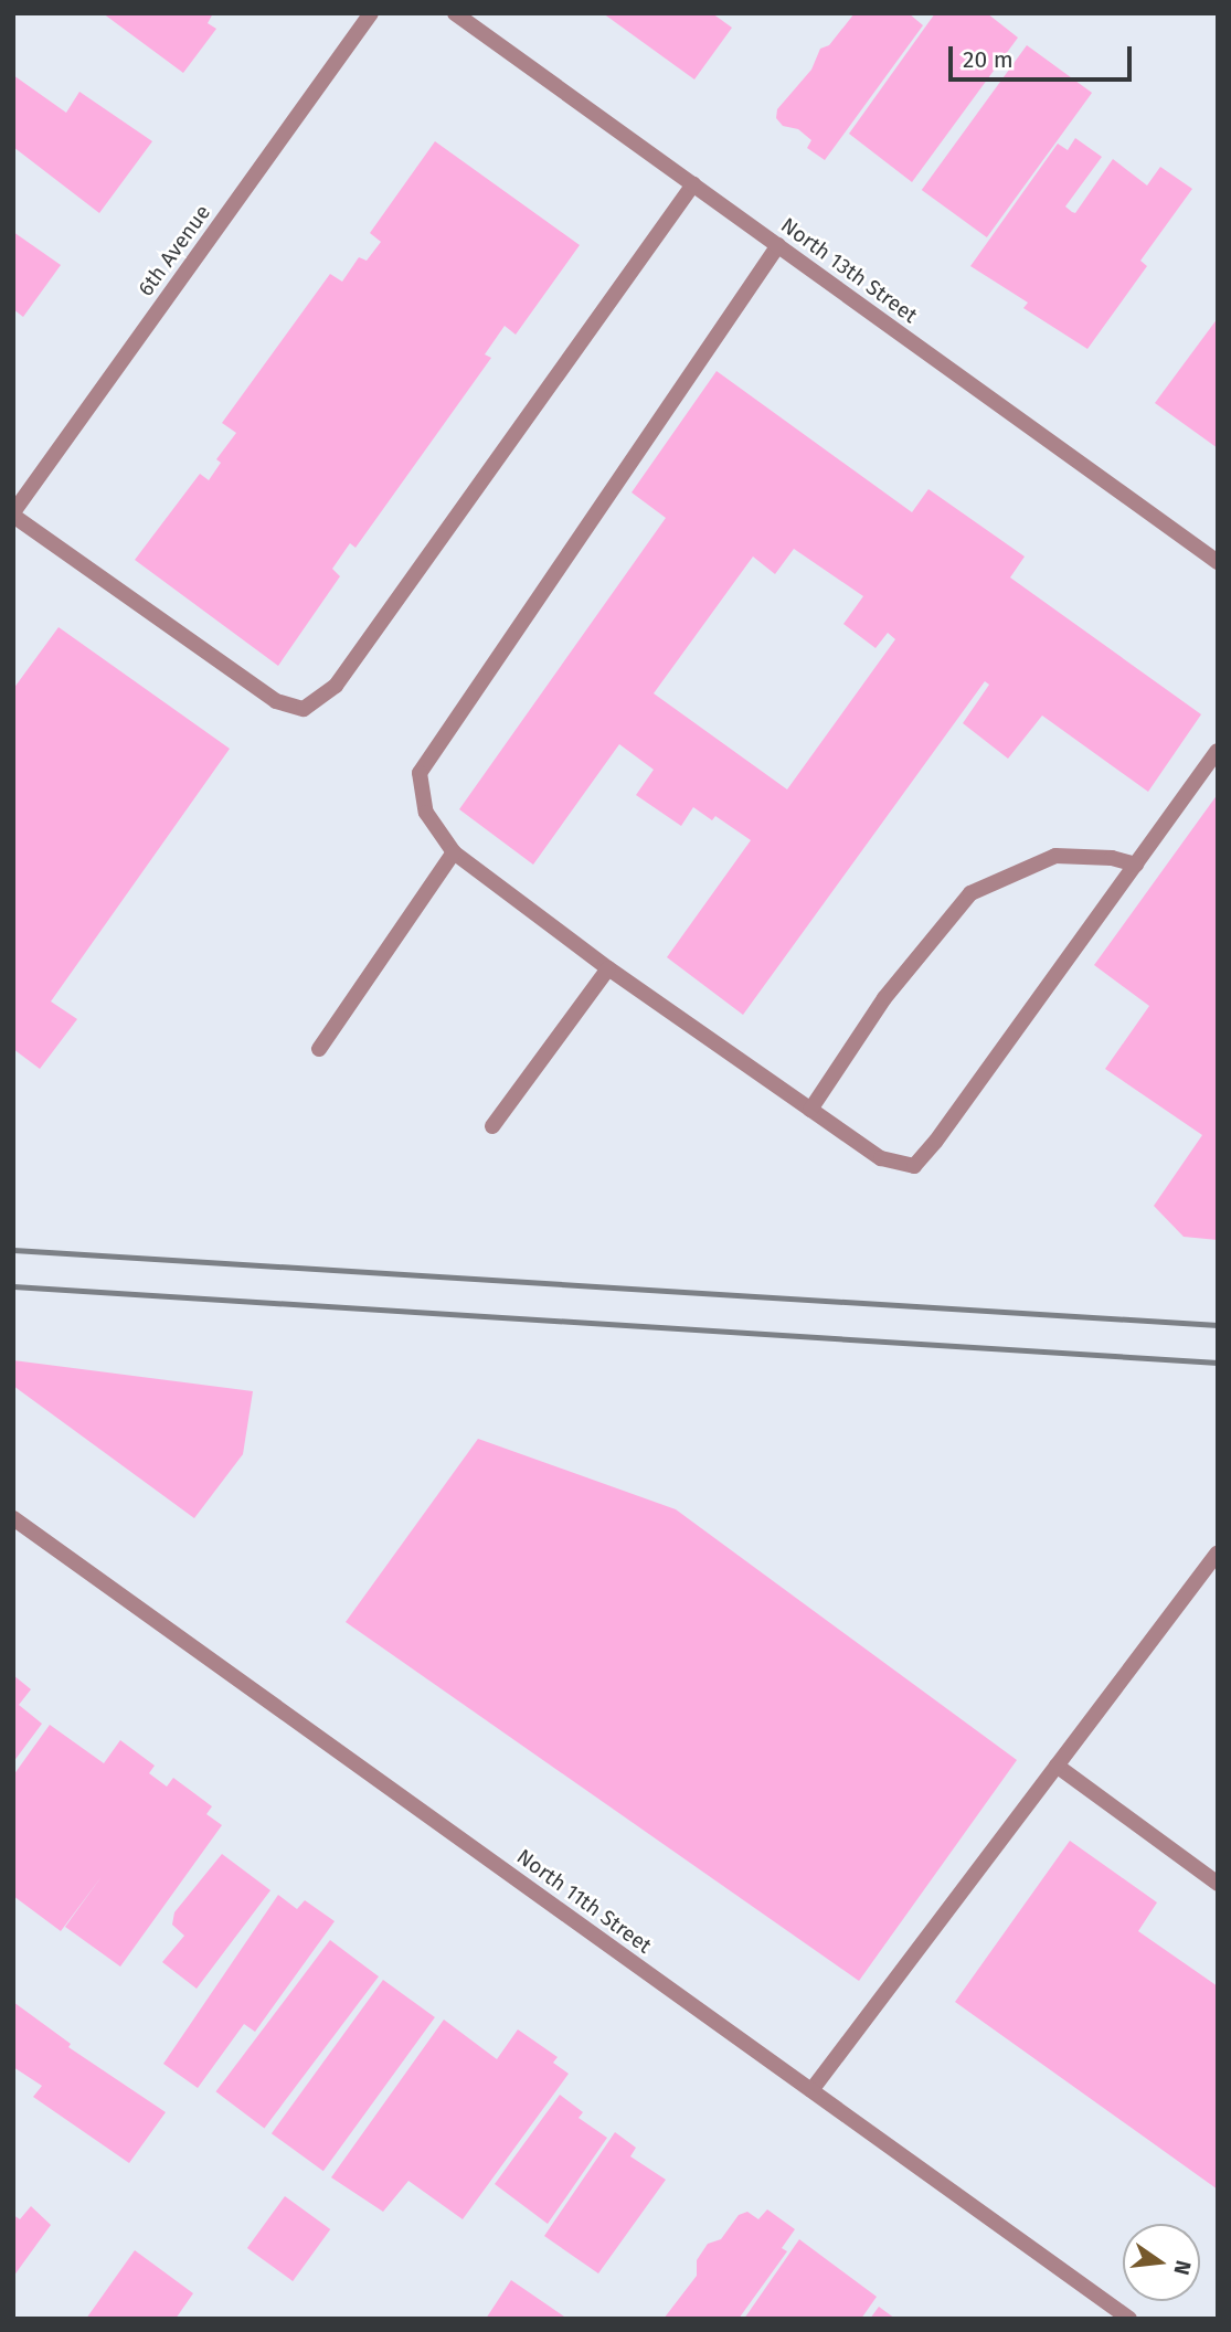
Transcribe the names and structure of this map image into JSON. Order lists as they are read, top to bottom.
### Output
{
  "streets": {
    "street": ["6th Avenue", "North 13th Street", "North 11th Street"]
  },
  "scale_bar": "20 m",
  "north": "right"
}
